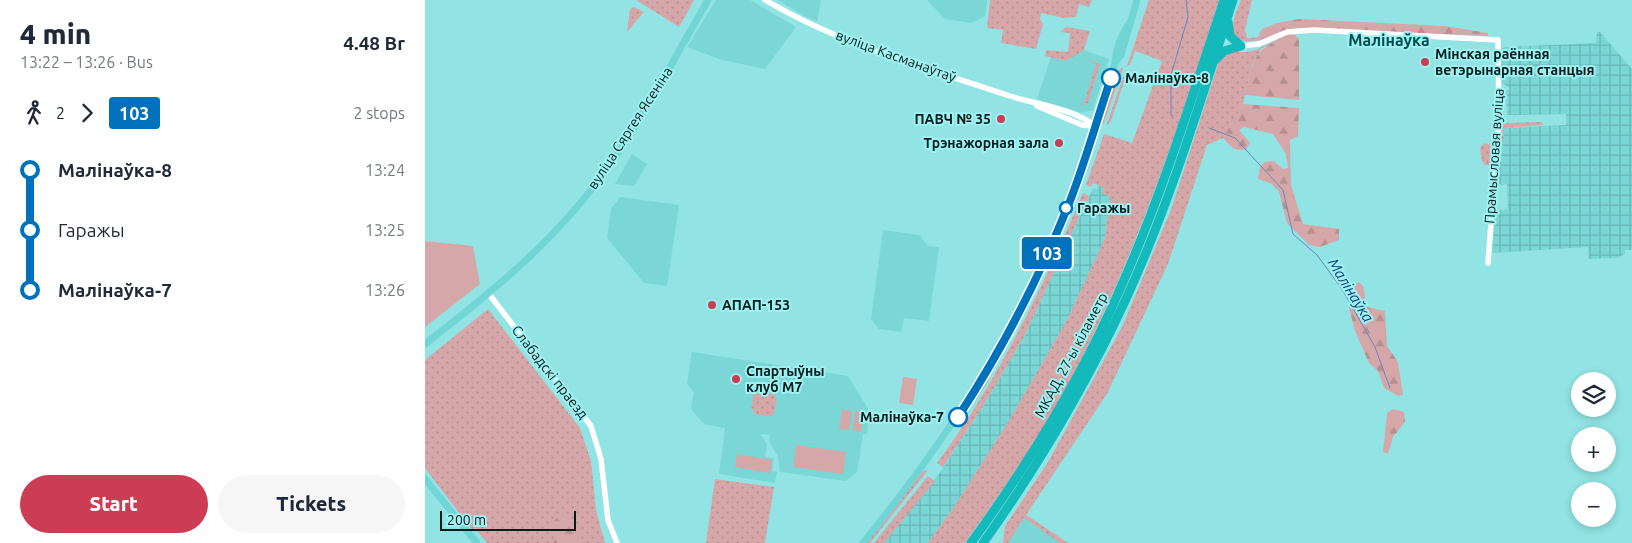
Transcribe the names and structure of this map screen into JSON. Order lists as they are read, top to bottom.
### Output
{
  "streets": {
    "highway": ["МКАД, 27-ы кіламетр"],
    "main road": ["вуліца Сяргея Ясеніна"],
    "street": ["вуліца Касманаўтаў", "Прамысловая вуліца", "Слабадскі праезд"]
  },
  "crossings": [
    ["вуліца Сяргея Ясеніна", "Слабадскі праезд"]
  ],
  "districts": ["Малінаўка"],
  "water": ["Малінаўка"],
  "places": [
    "Мінская раённая ветэрынарная станцыя",
    "Малінаўка-8",
    "ПАВЧ № 35",
    "Трэнажорная зала",
    "Гаражы",
    "АПАП-153",
    "Спартыўны клуб М7",
    "Малінаўка-7"
  ],
  "lines": ["bus line 103"],
  "scale_bar": "200 m",
  "page": {
    "heading": ["4 min", "13:22 – 13:26 · Bus", "4.48 Br"],
    "on_map": "103",
    "legs": ["2", "103", "2 stops"],
    "list": [
      {
        "name": "Малінаўка-8",
        "value": "13:24"
      },
      {
        "name": "Гаражы",
        "value": "13:25"
      },
      {
        "name": "Малінаўка-7",
        "value": "13:26"
      }
    ],
    "map_buttons": ["+", "−"],
    "buttons": ["Start", "Tickets"],
    "scale": "200 m"
  }
}
